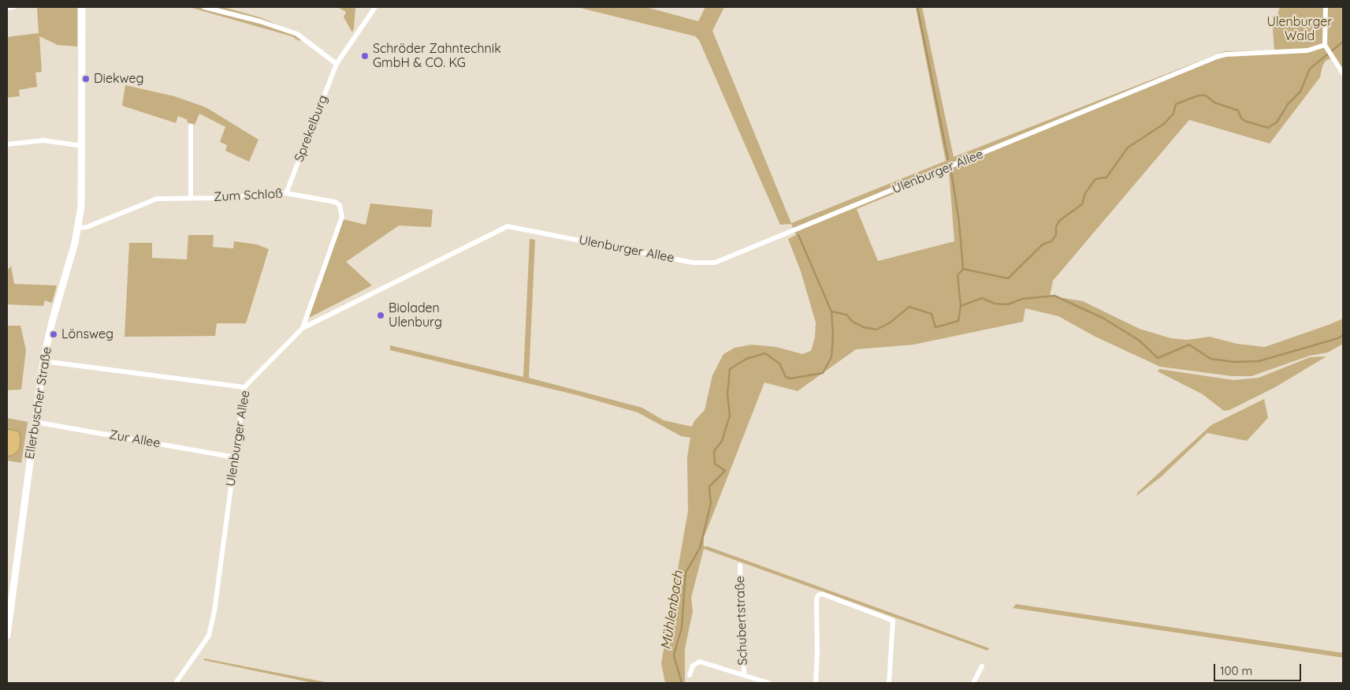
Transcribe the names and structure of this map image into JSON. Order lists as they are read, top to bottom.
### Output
{
  "streets": {
    "main road": ["Ellerbuscher Straße"],
    "street": [
      "Sprekelburg",
      "Ulenburger Allee",
      "Zum Schloß",
      "Zur Allee",
      "Schubertstraße"
    ]
  },
  "crossings": [
    ["Sprekelburg", "Zum Schloß"],
    ["Ulenburger Allee", "Zum Schloß"],
    ["Ulenburger Allee", "Zur Allee"],
    ["Zum Schloß", "Ellerbuscher Straße"],
    ["Ellerbuscher Straße", "Zur Allee"]
  ],
  "water": ["Mühlenbach"],
  "parks": ["Ulenburger Wald"],
  "places": [
    "Schröder Zahntechnik GmbH & CO. KG",
    "Diekweg",
    "Bioladen Ulenburg",
    "Lönsweg"
  ],
  "scale_bar": "100 m"
}
